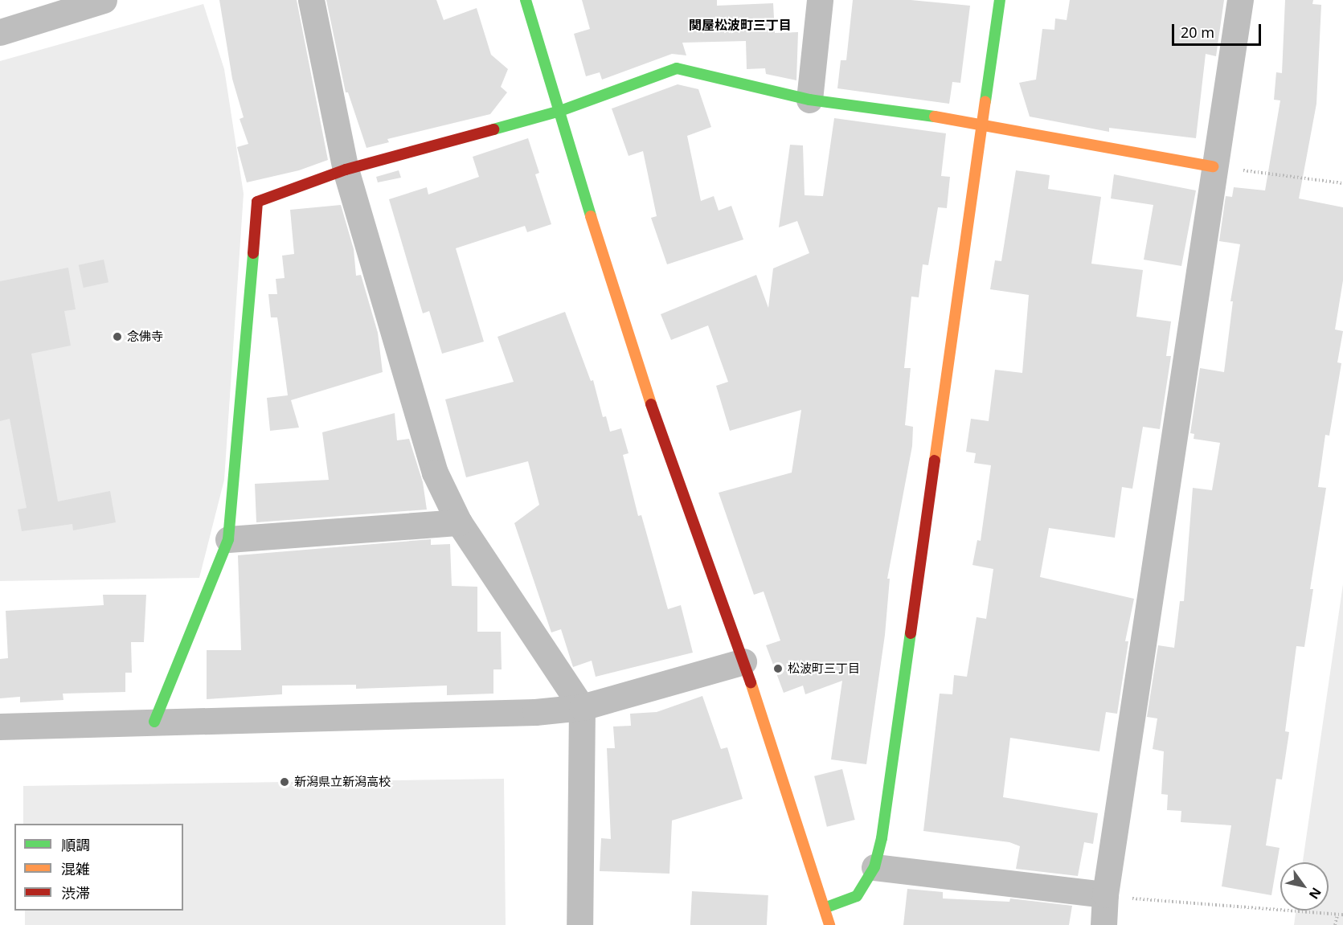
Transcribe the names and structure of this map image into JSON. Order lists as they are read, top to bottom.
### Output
{
  "districts": ["関屋松波町三丁目"],
  "places": ["念佛寺", "松波町三丁目", "新潟県立新潟高校"],
  "legend": ["順調", "混雑", "渋滞"],
  "scale_bar": "20 m",
  "north": "bottom right"
}
